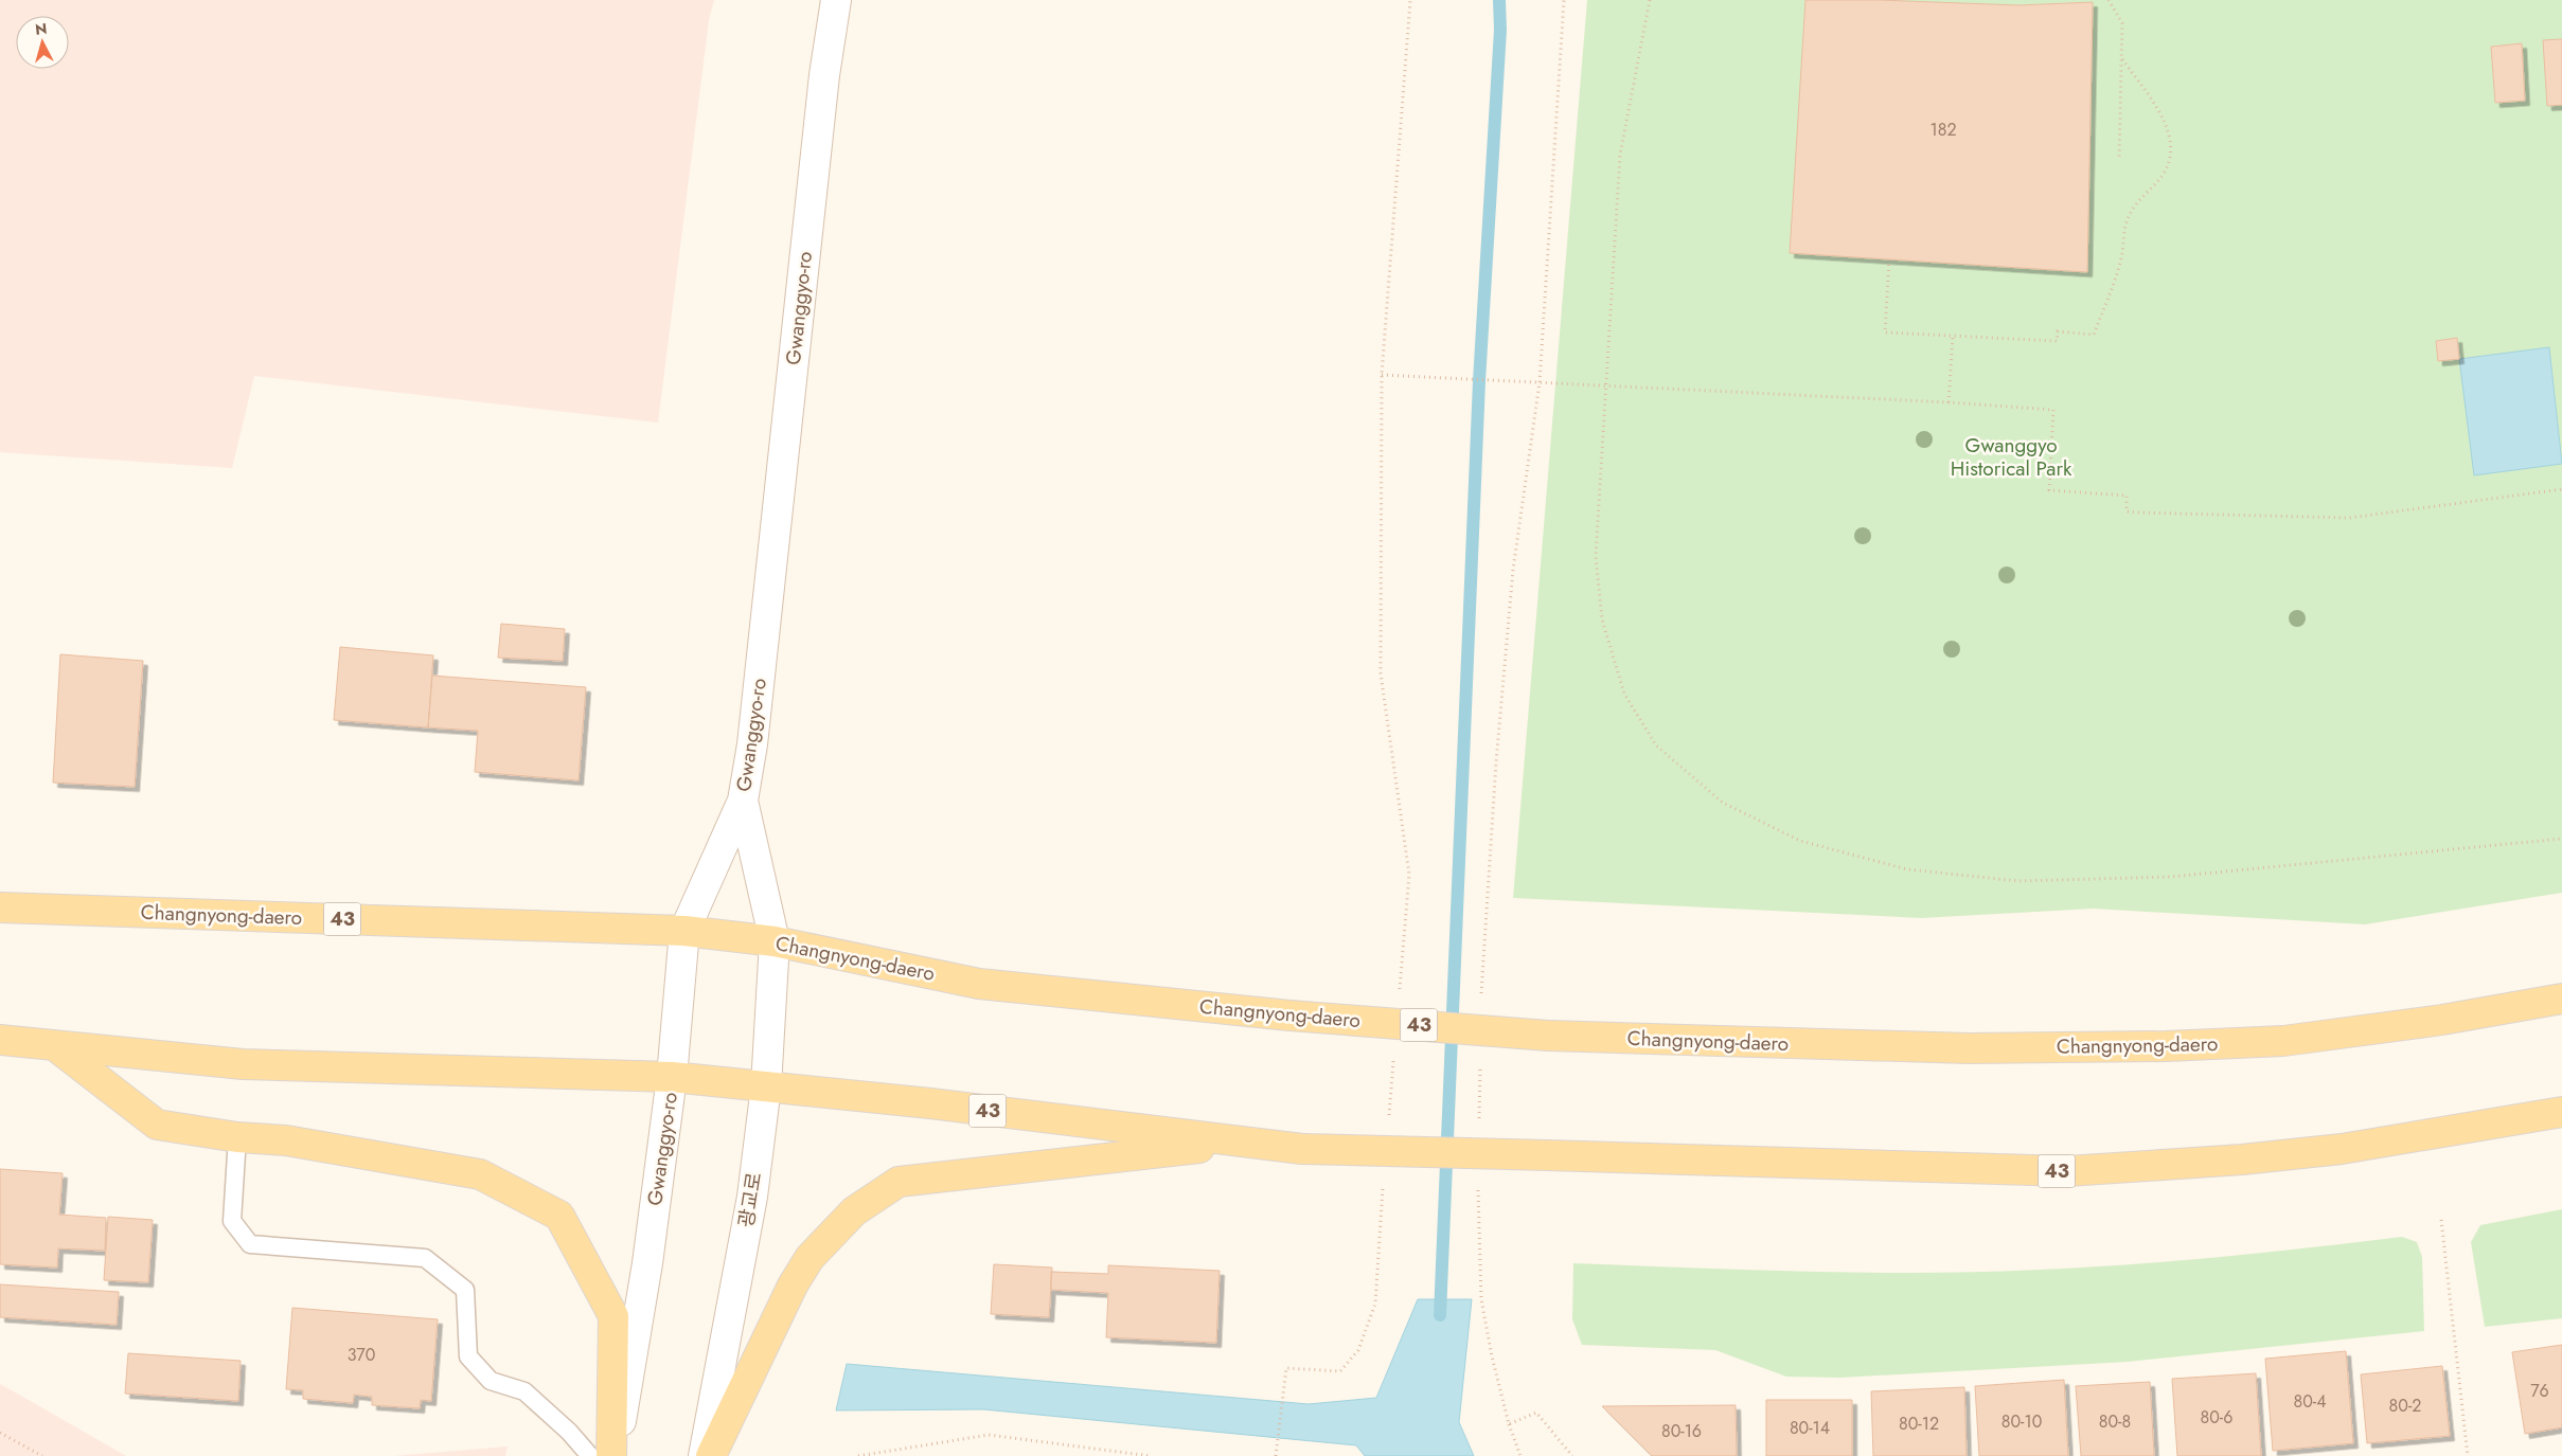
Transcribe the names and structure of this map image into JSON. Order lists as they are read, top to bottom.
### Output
{
  "streets": {
    "main road": [
      "Gwanggyo-ro",
      "Changnyong-daero",
      "43",
      "광교로"
    ]
  },
  "crossings": [
    ["Gwanggyo-ro", "Changnyong-daero"],
    ["Gwanggyo-ro", "43"],
    ["Gwanggyo-ro", "광교로"],
    ["Changnyong-daero", "광교로"],
    ["43", "광교로"]
  ],
  "parks": ["Gwanggyo Historical Park"],
  "house_numbers": [
    "182",
    "370",
    "76",
    "80-4",
    "80-2",
    "80-6",
    "80-10",
    "80-8",
    "80-12",
    "80-14",
    "80-16"
  ],
  "north": "top"
}
